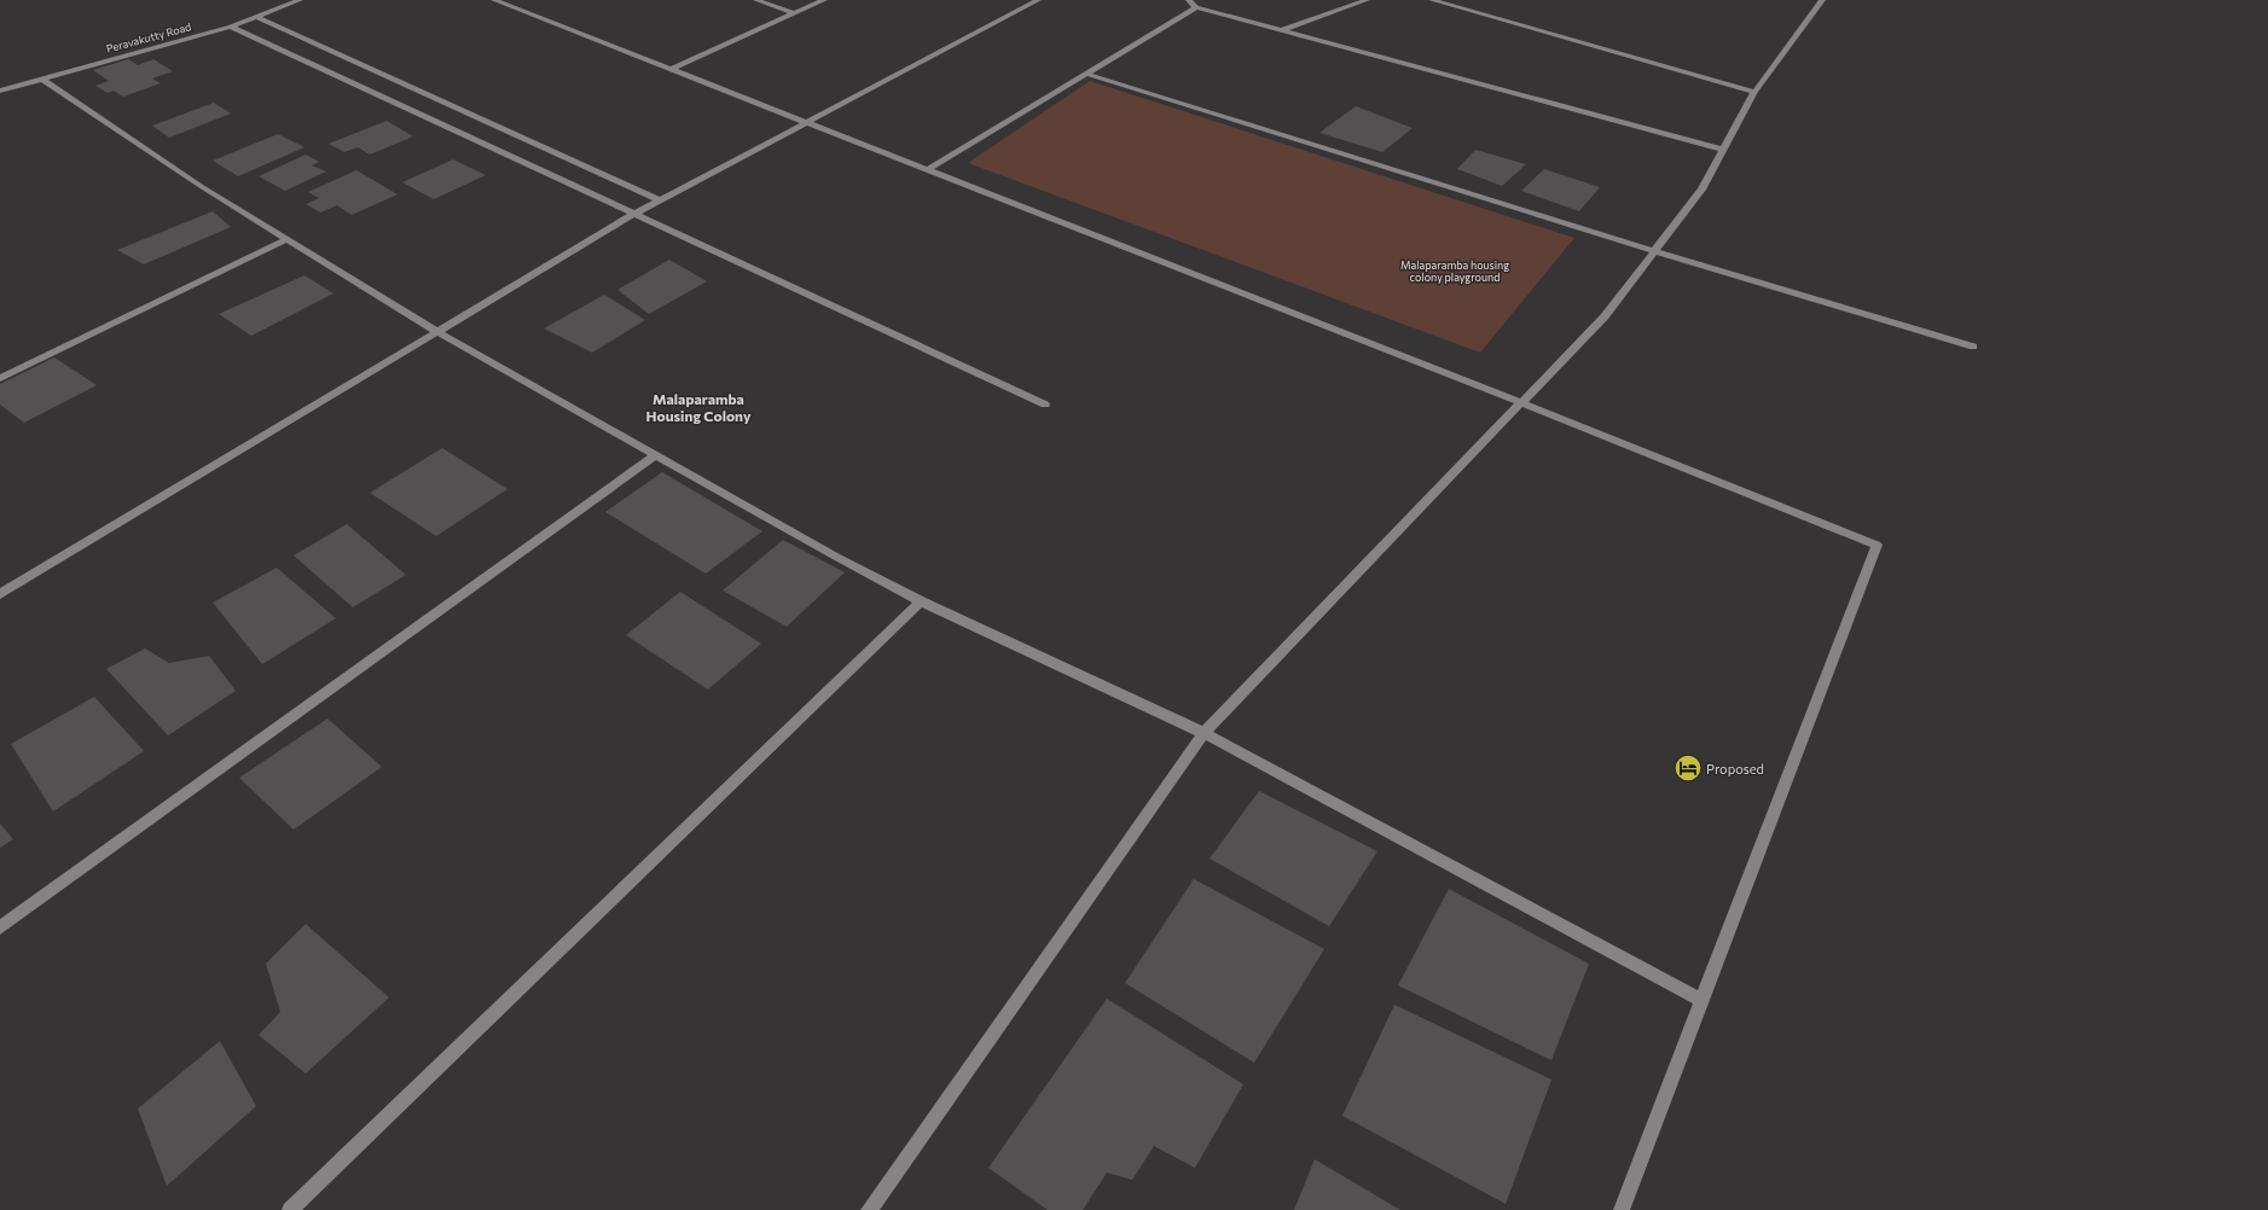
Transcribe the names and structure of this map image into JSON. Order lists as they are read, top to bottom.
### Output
{
  "streets": {
    "street": ["Peravakutty Road"]
  },
  "districts": ["Malaparamba Housing Colony"],
  "parks": ["Malaparamba housing colony playground"],
  "places": {
    "hotel": ["Proposed"]
  }
}
